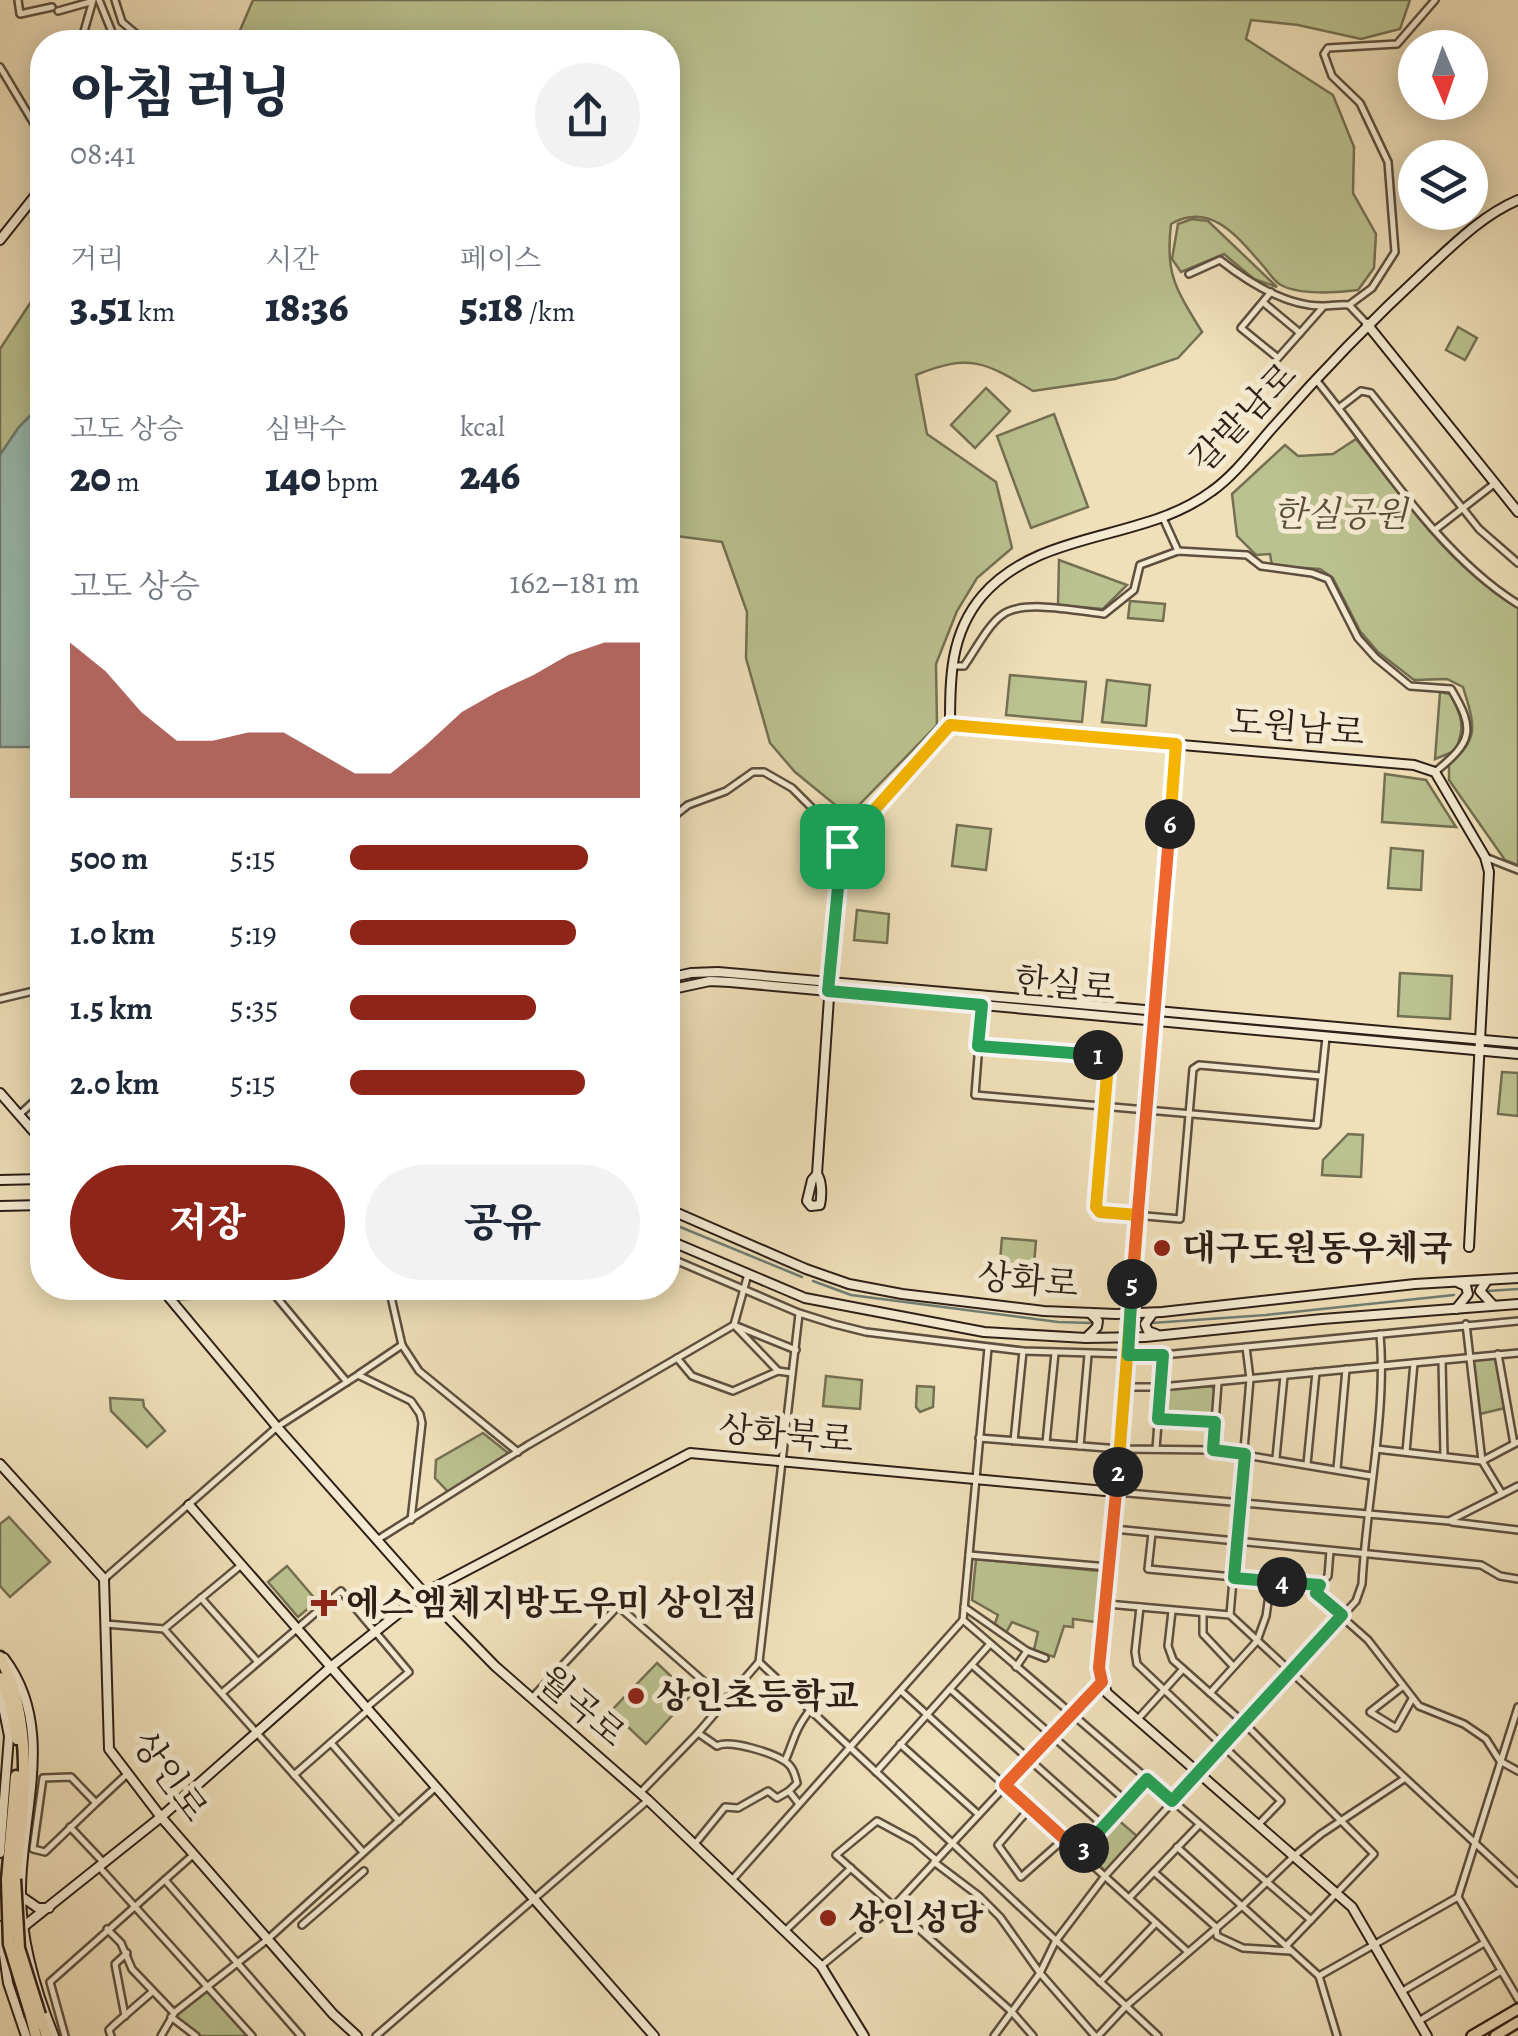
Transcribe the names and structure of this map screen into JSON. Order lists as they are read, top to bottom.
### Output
{
  "streets": {
    "main road": [
      "갈밭남로",
      "도원남로",
      "한실로",
      "상화로",
      "상화북로",
      "월곡로",
      "상인로"
    ]
  },
  "crossings": [
    ["갈밭남로", "도원남로"],
    ["상화북로", "월곡로"],
    ["상화북로", "상인로"]
  ],
  "parks": ["한실공원"],
  "places": {
    "other": ["대구도원동우체국", "상인초등학교", "상인성당"],
    "health": ["에스엠체지방도우미 상인점"]
  },
  "north": "bottom",
  "page": {
    "heading": ["아침 러닝", "08:41"],
    "stats": [
      ["거리", "3.51 km"],
      ["시간", "18:36"],
      ["페이스", "5:18 /km"],
      ["고도 상승", "20 m"],
      ["심박수", "140 bpm"],
      ["kcal", "246"]
    ],
    "chart": ["고도 상승", "162–181 m"],
    "pins": [
      "6",
      "1",
      "5",
      "2",
      "4",
      "3"
    ],
    "list": [
      {
        "name": "500 m",
        "note": "5:15"
      },
      {
        "name": "1.0 km",
        "note": "5:19"
      },
      {
        "name": "1.5 km",
        "note": "5:35"
      },
      {
        "name": "2.0 km",
        "note": "5:15"
      }
    ],
    "buttons": ["저장", "공유"]
  }
}
